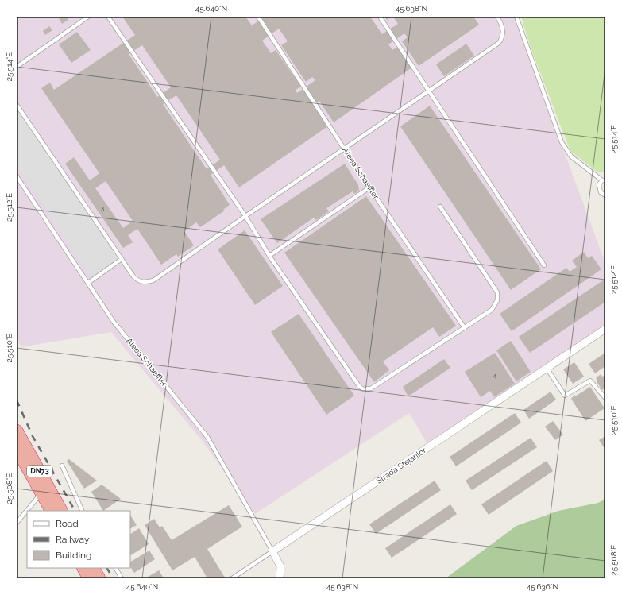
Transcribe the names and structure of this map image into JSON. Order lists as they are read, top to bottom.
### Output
{
  "streets": {
    "highway": ["DN73"],
    "street": ["Strada Stejarilor"],
    "lane": ["Aleea Schaeffler"]
  },
  "crossings": [
    ["Aleea Schaeffler", "Strada Stejarilor"]
  ],
  "house_numbers": ["3", "4"],
  "legend": ["Road", "Railway", "Building"],
  "coordinates": [
    "45.640°N",
    "45.638°N",
    "25.514°E",
    "25.512°E",
    "25.510°E",
    "25.508°E",
    "45.636°N"
  ]
}
